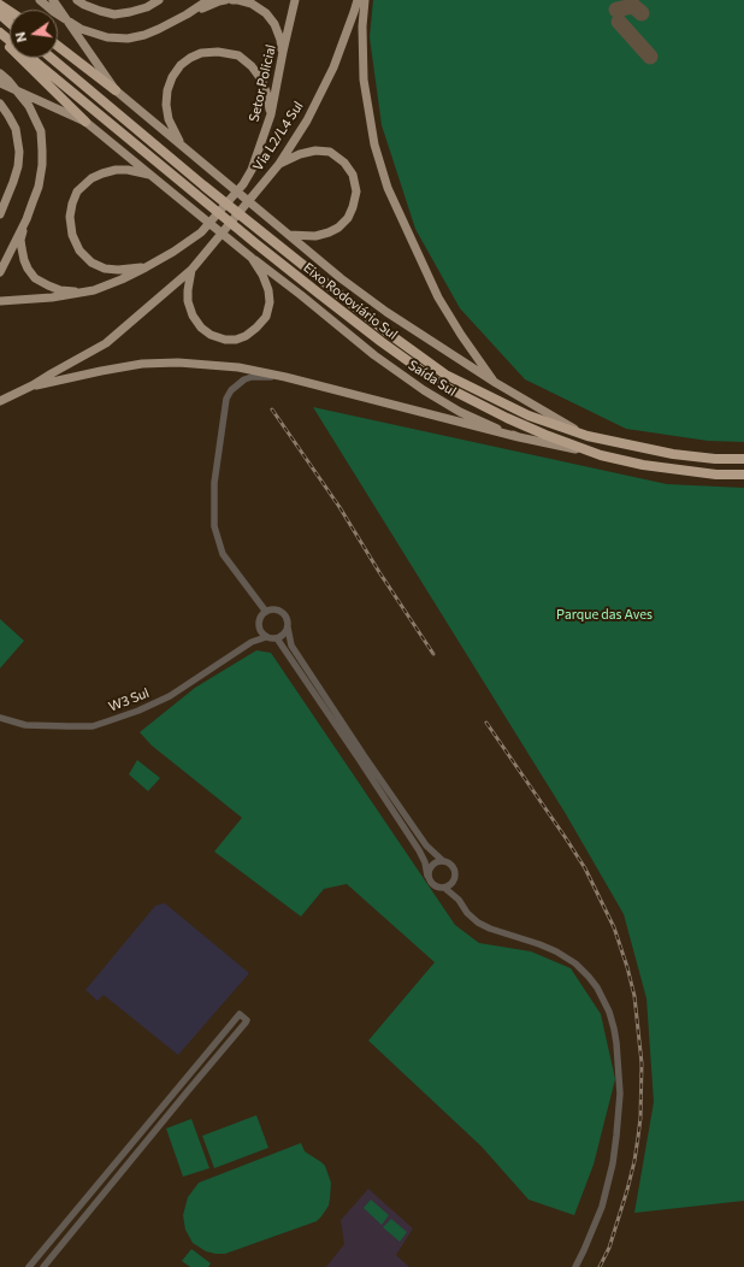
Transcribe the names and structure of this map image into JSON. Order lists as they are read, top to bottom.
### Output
{
  "streets": {
    "highway": ["Eixo Rodoviário Sul"],
    "main road": ["Setor Policial", "Via L2/L4 Sul", "Saída Sul"],
    "street": ["W3 Sul"]
  },
  "crossings": [
    ["Eixo Rodoviário Sul", "Saída Sul"]
  ],
  "parks": ["Parque das Aves"],
  "north": "left"
}
